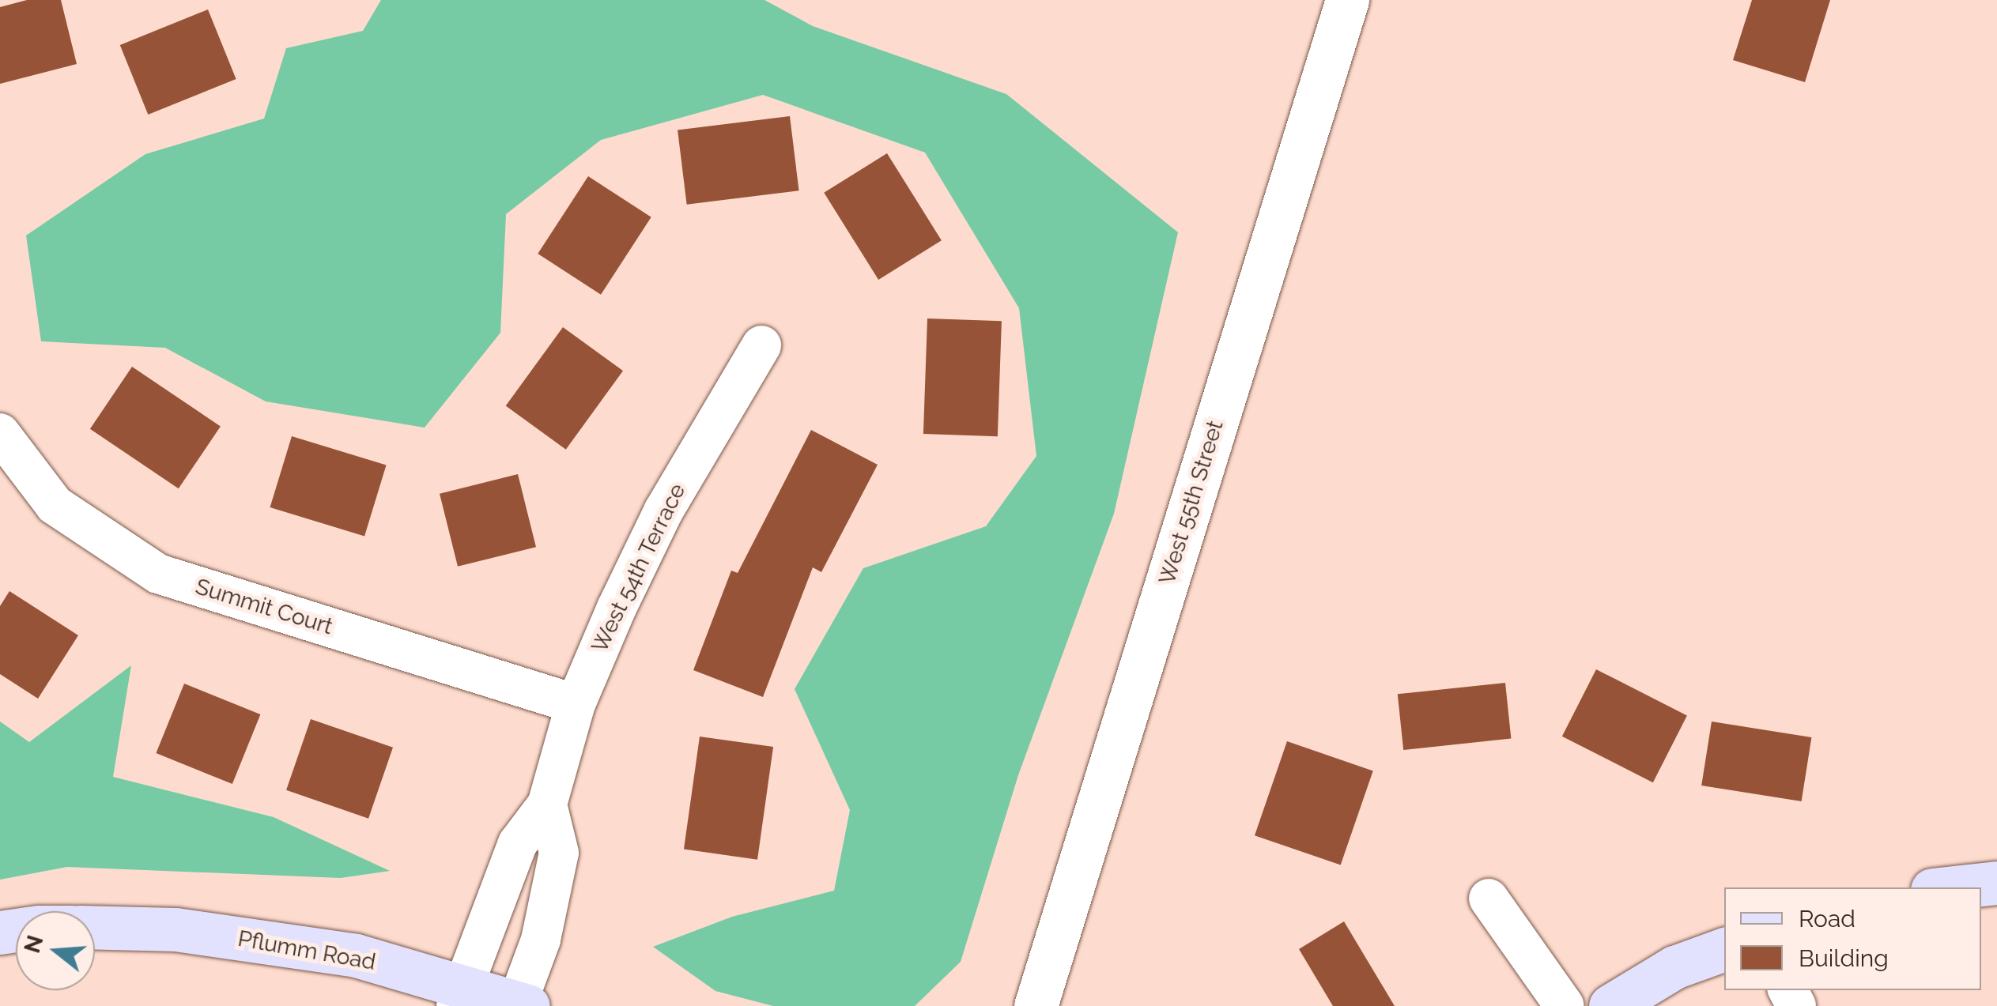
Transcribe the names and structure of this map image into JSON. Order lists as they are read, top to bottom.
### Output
{
  "streets": {
    "main road": ["Pflumm Road"],
    "street": ["West 55th Street", "West 54th Terrace", "Summit Court"]
  },
  "crossings": [
    ["West 54th Terrace", "Summit Court"],
    ["West 54th Terrace", "Pflumm Road"]
  ],
  "legend": ["Road", "Building"],
  "north": "left"
}
